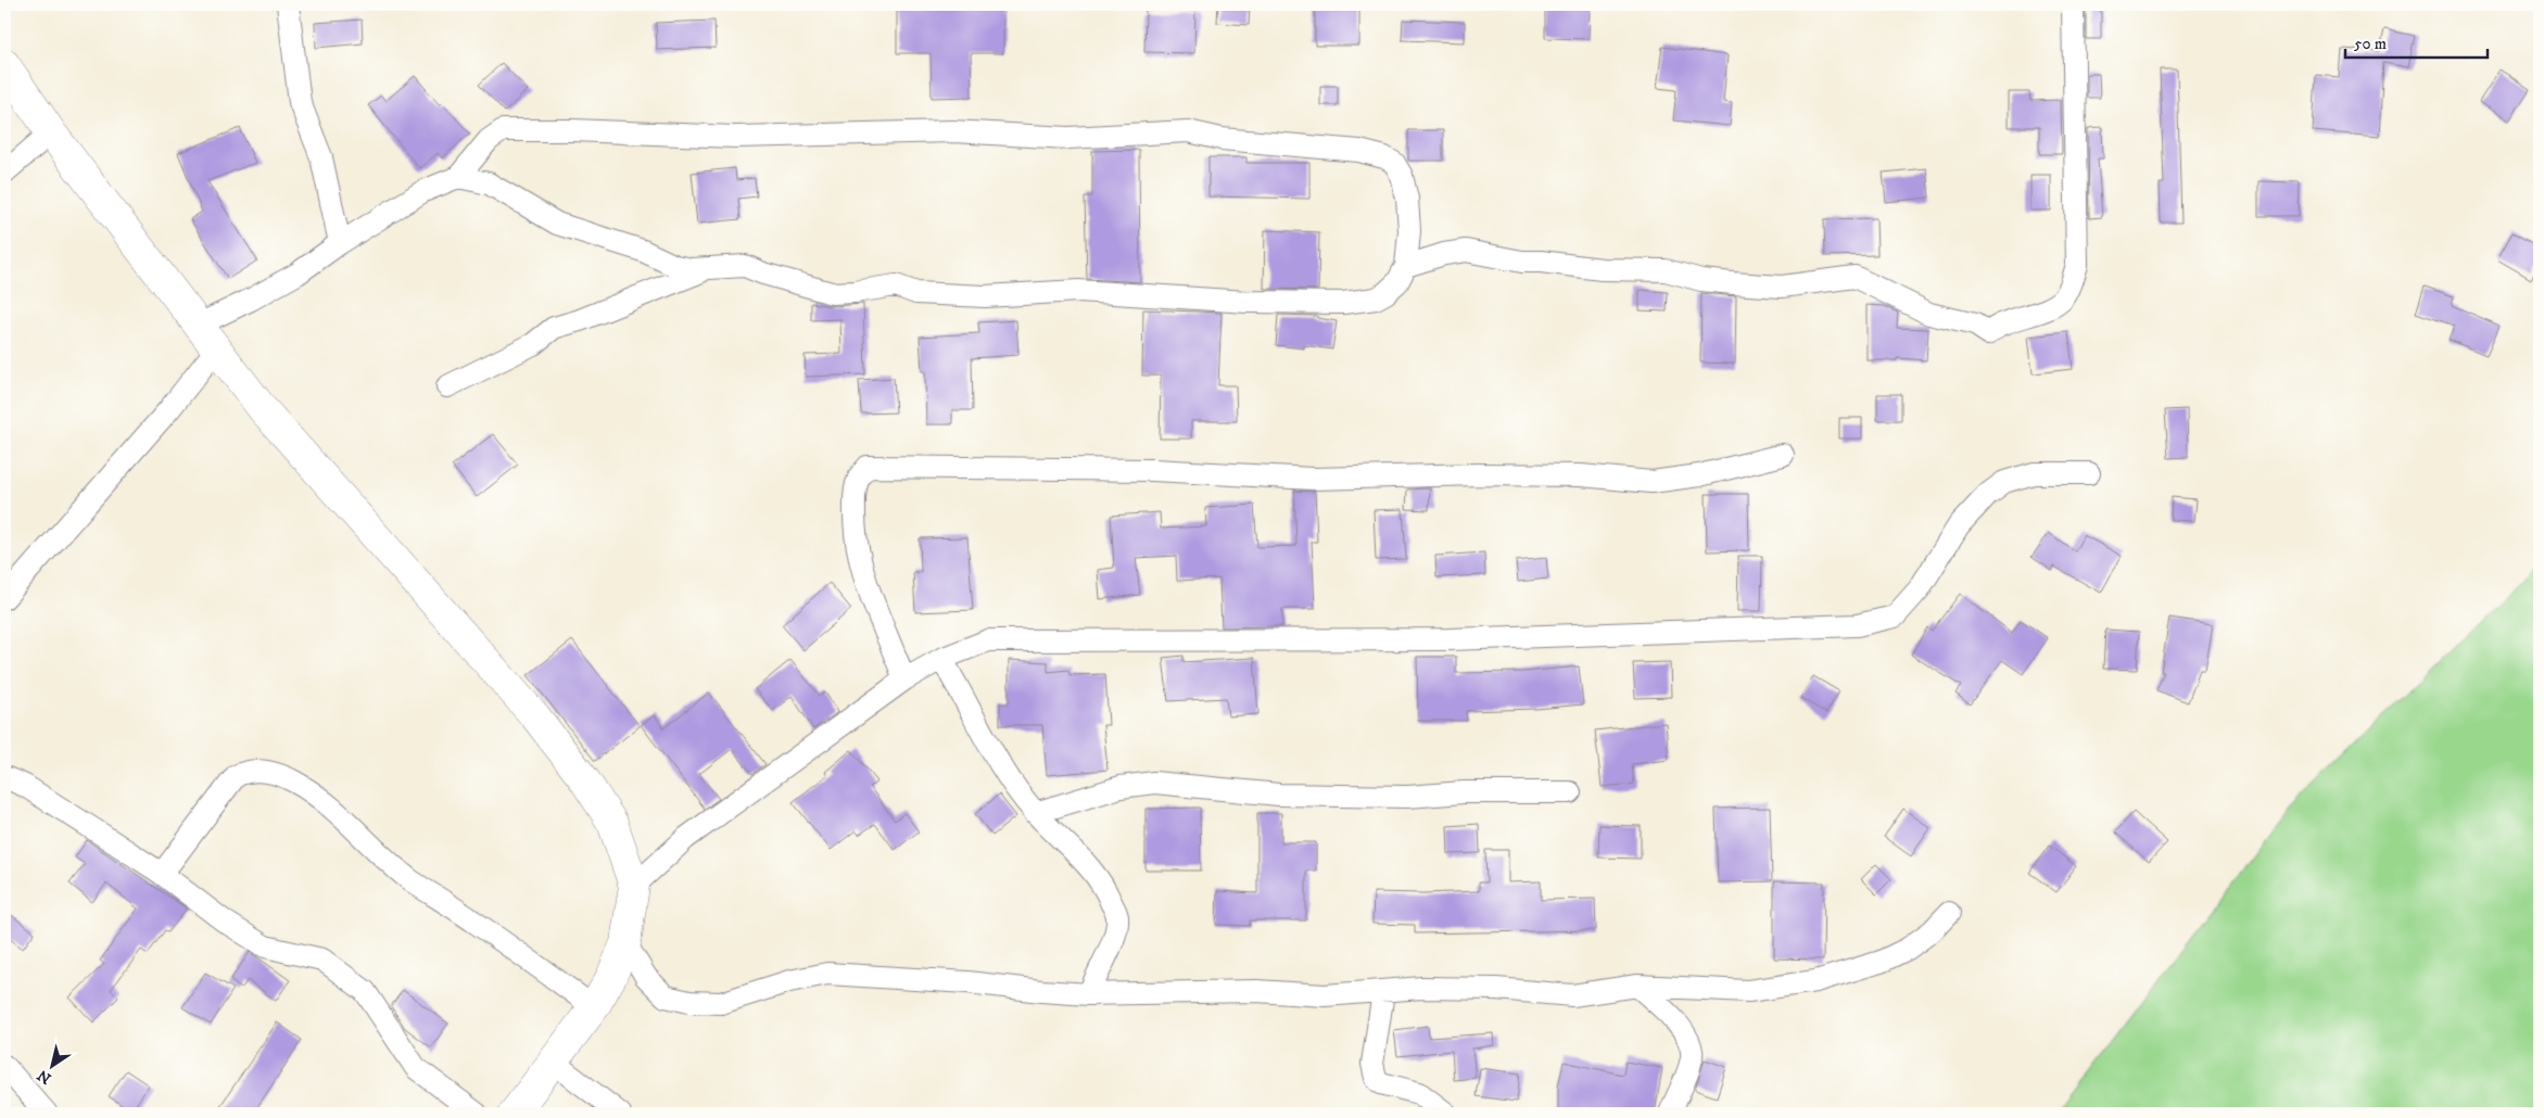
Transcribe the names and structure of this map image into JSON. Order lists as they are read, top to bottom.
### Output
{
  "scale_bar": "50 m",
  "north": "bottom left"
}
